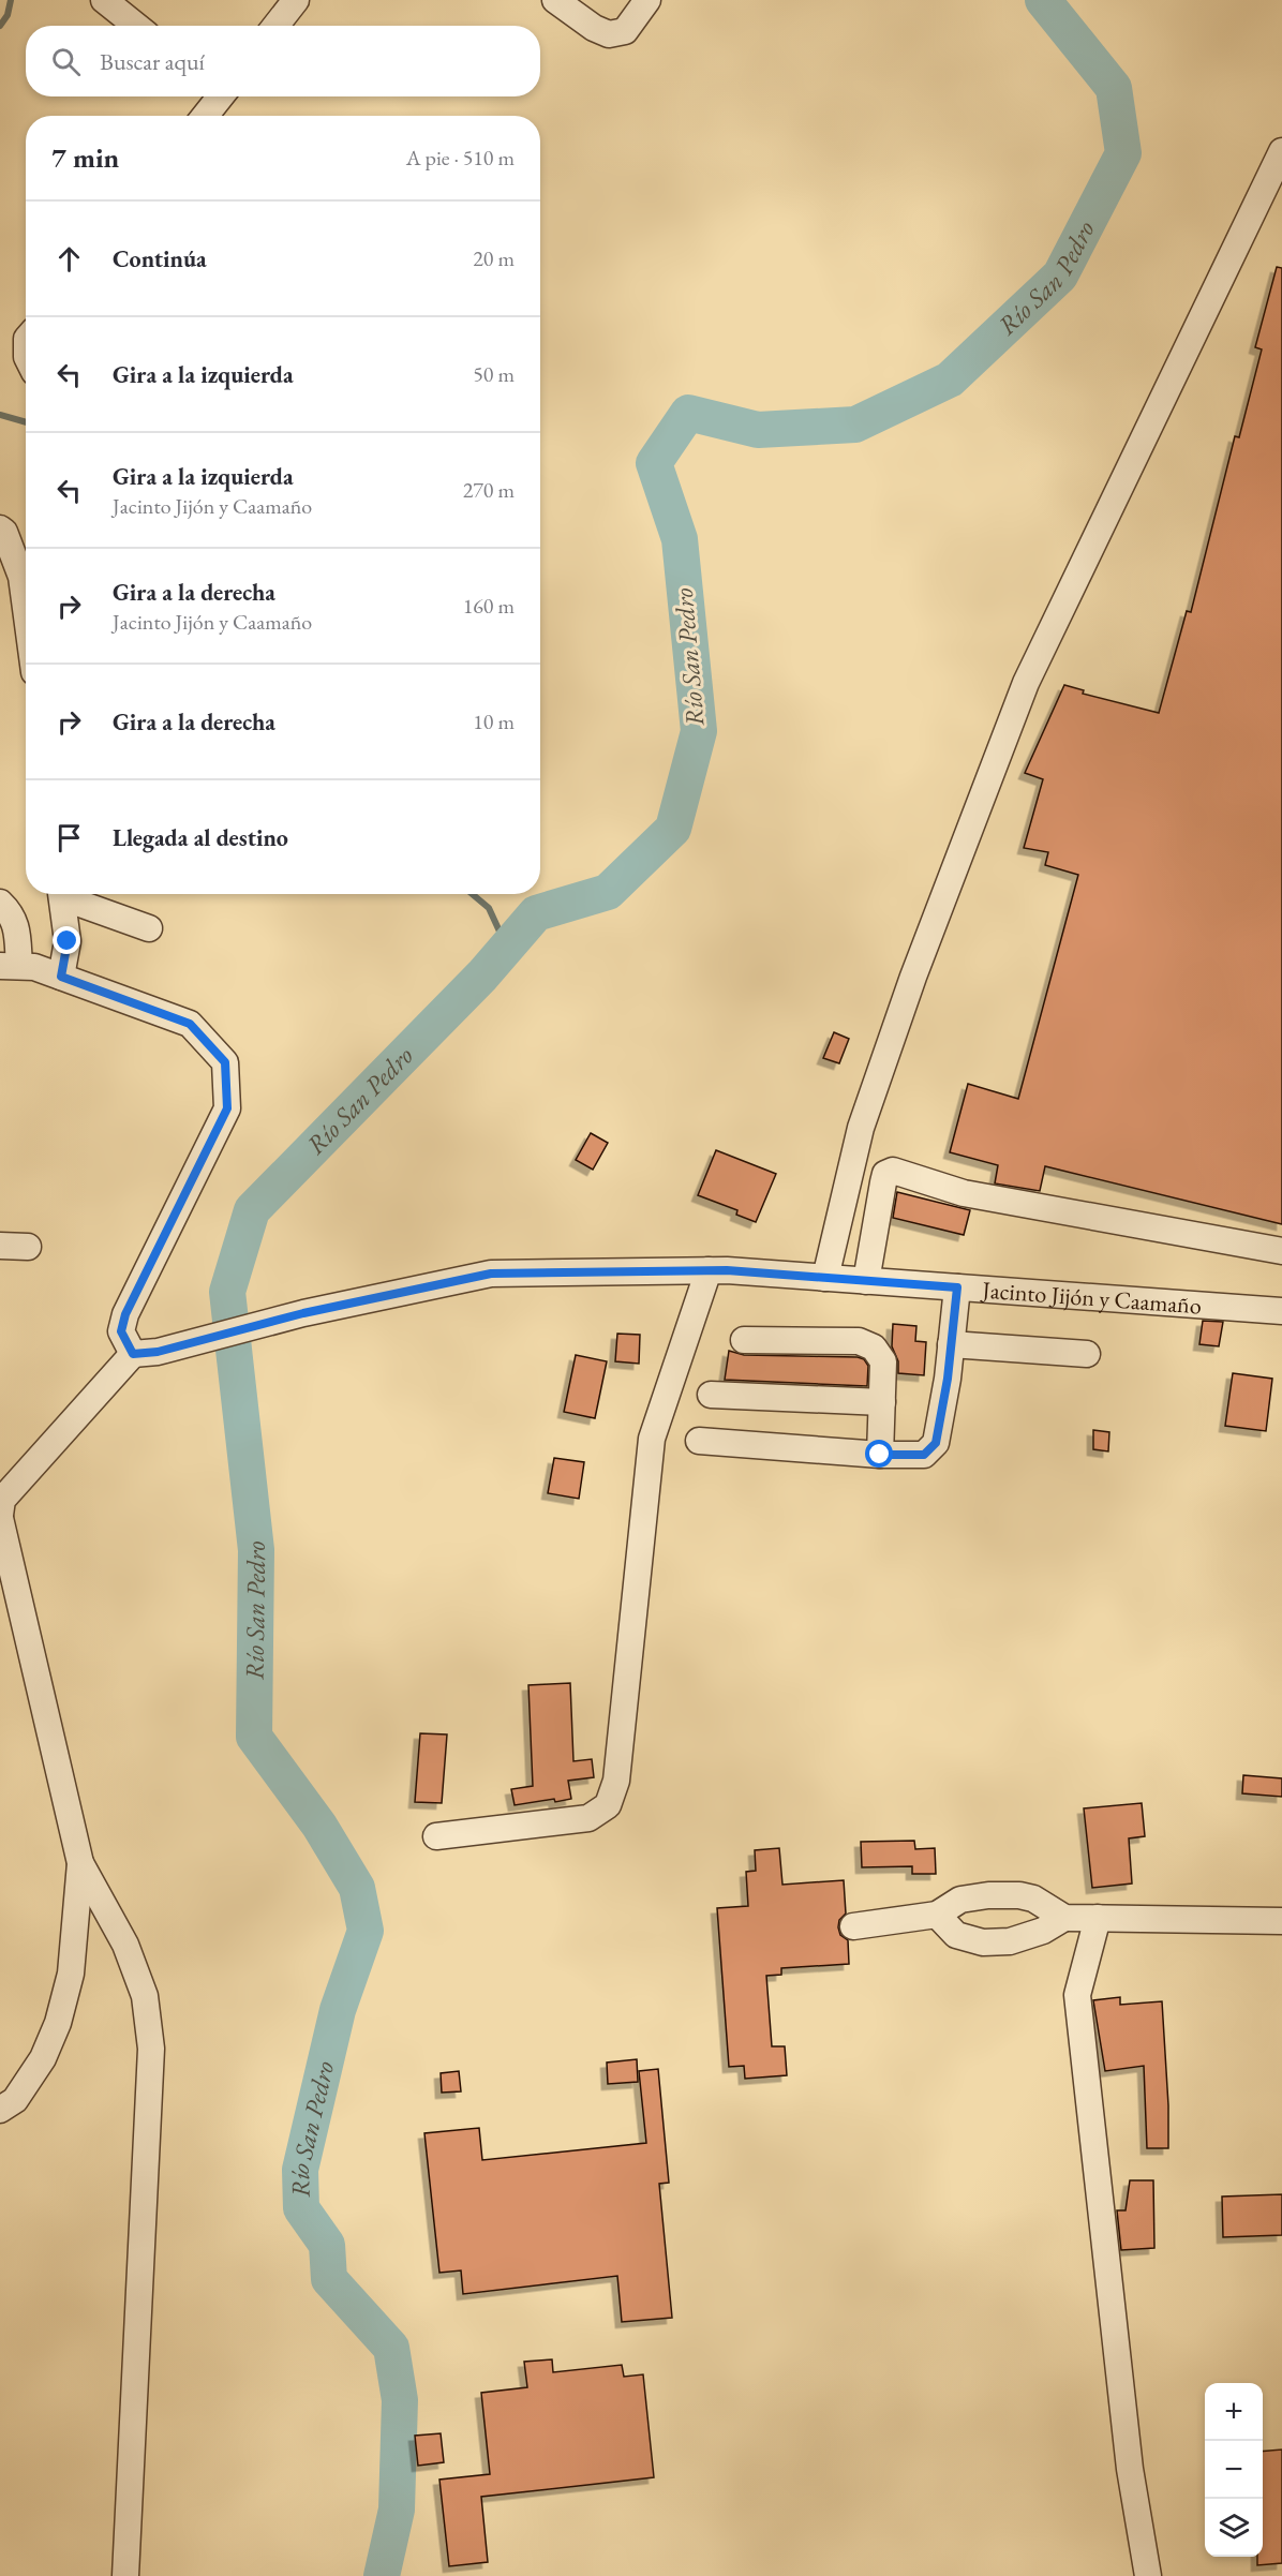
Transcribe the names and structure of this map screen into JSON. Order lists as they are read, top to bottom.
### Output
{
  "streets": {
    "street": ["Jacinto Jijón y Caamaño"]
  },
  "water": ["Río San Pedro"],
  "page": {
    "search": "Buscar aquí",
    "heading": ["7 min", "A pie · 510 m"],
    "list": [
      ["Continúa", "20 m"],
      ["Gira a la izquierda", "50 m"],
      ["Gira a la izquierda", "Jacinto Jijón y Caamaño", "270 m"],
      ["Gira a la derecha", "Jacinto Jijón y Caamaño", "160 m"],
      ["Gira a la derecha", "10 m"],
      "Llegada al destino"
    ],
    "map_buttons": ["+", "−"]
  }
}
